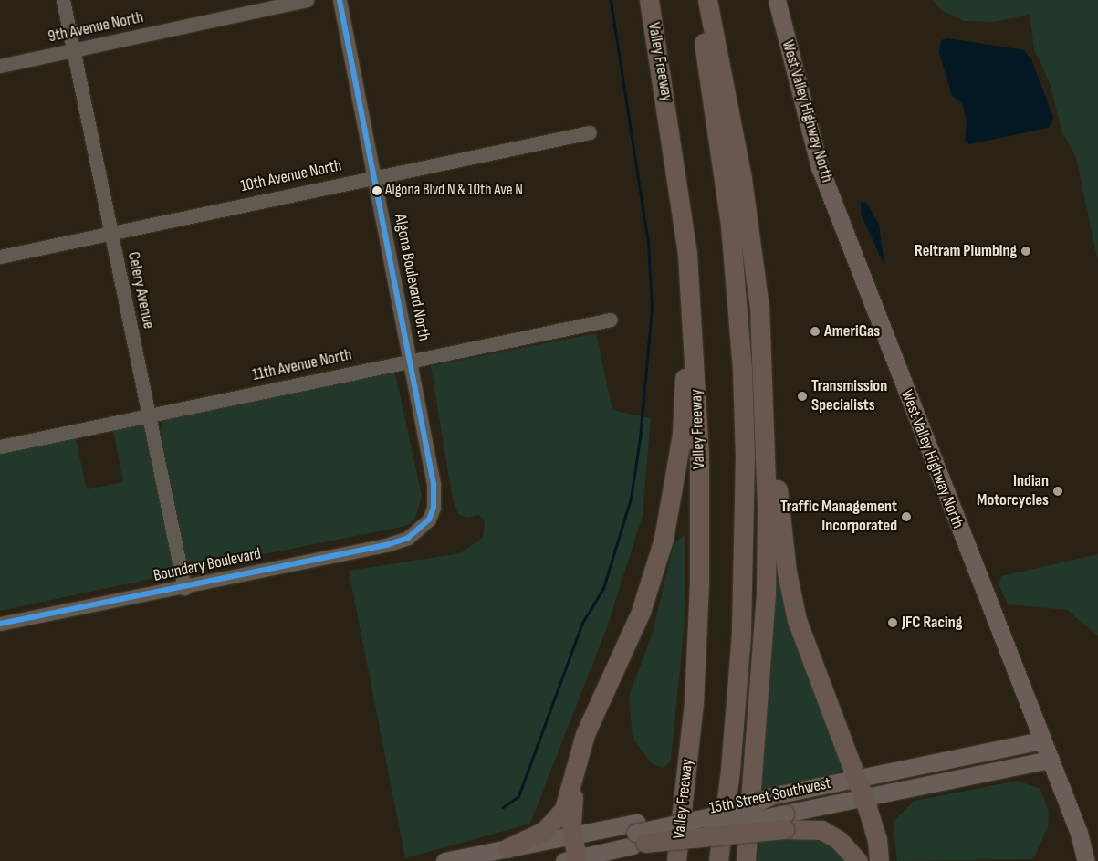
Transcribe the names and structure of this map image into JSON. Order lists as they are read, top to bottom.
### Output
{
  "streets": {
    "highway": ["Valley Freeway"],
    "main road": ["West Valley Highway North", "15th Street Southwest"],
    "street": [
      "9th Avenue North",
      "10th Avenue North",
      "Algona Boulevard North",
      "Celery Avenue",
      "11th Avenue North",
      "Boundary Boulevard"
    ]
  },
  "crossings": [
    ["9th Avenue North", "Celery Avenue"],
    ["West Valley Highway North", "15th Street Southwest"],
    ["10th Avenue North", "Algona Boulevard North"],
    ["10th Avenue North", "Celery Avenue"],
    ["Algona Boulevard North", "11th Avenue North"],
    ["Algona Boulevard North", "Boundary Boulevard"],
    ["Celery Avenue", "11th Avenue North"],
    ["Celery Avenue", "Boundary Boulevard"]
  ],
  "places": [
    "Algona Blvd N & 10th Ave N",
    "Reltram Plumbing",
    "AmeriGas",
    "Transmission Specialists",
    "Indian Motorcycles",
    "Traffic Management Incorporated",
    "JFC Racing"
  ]
}
